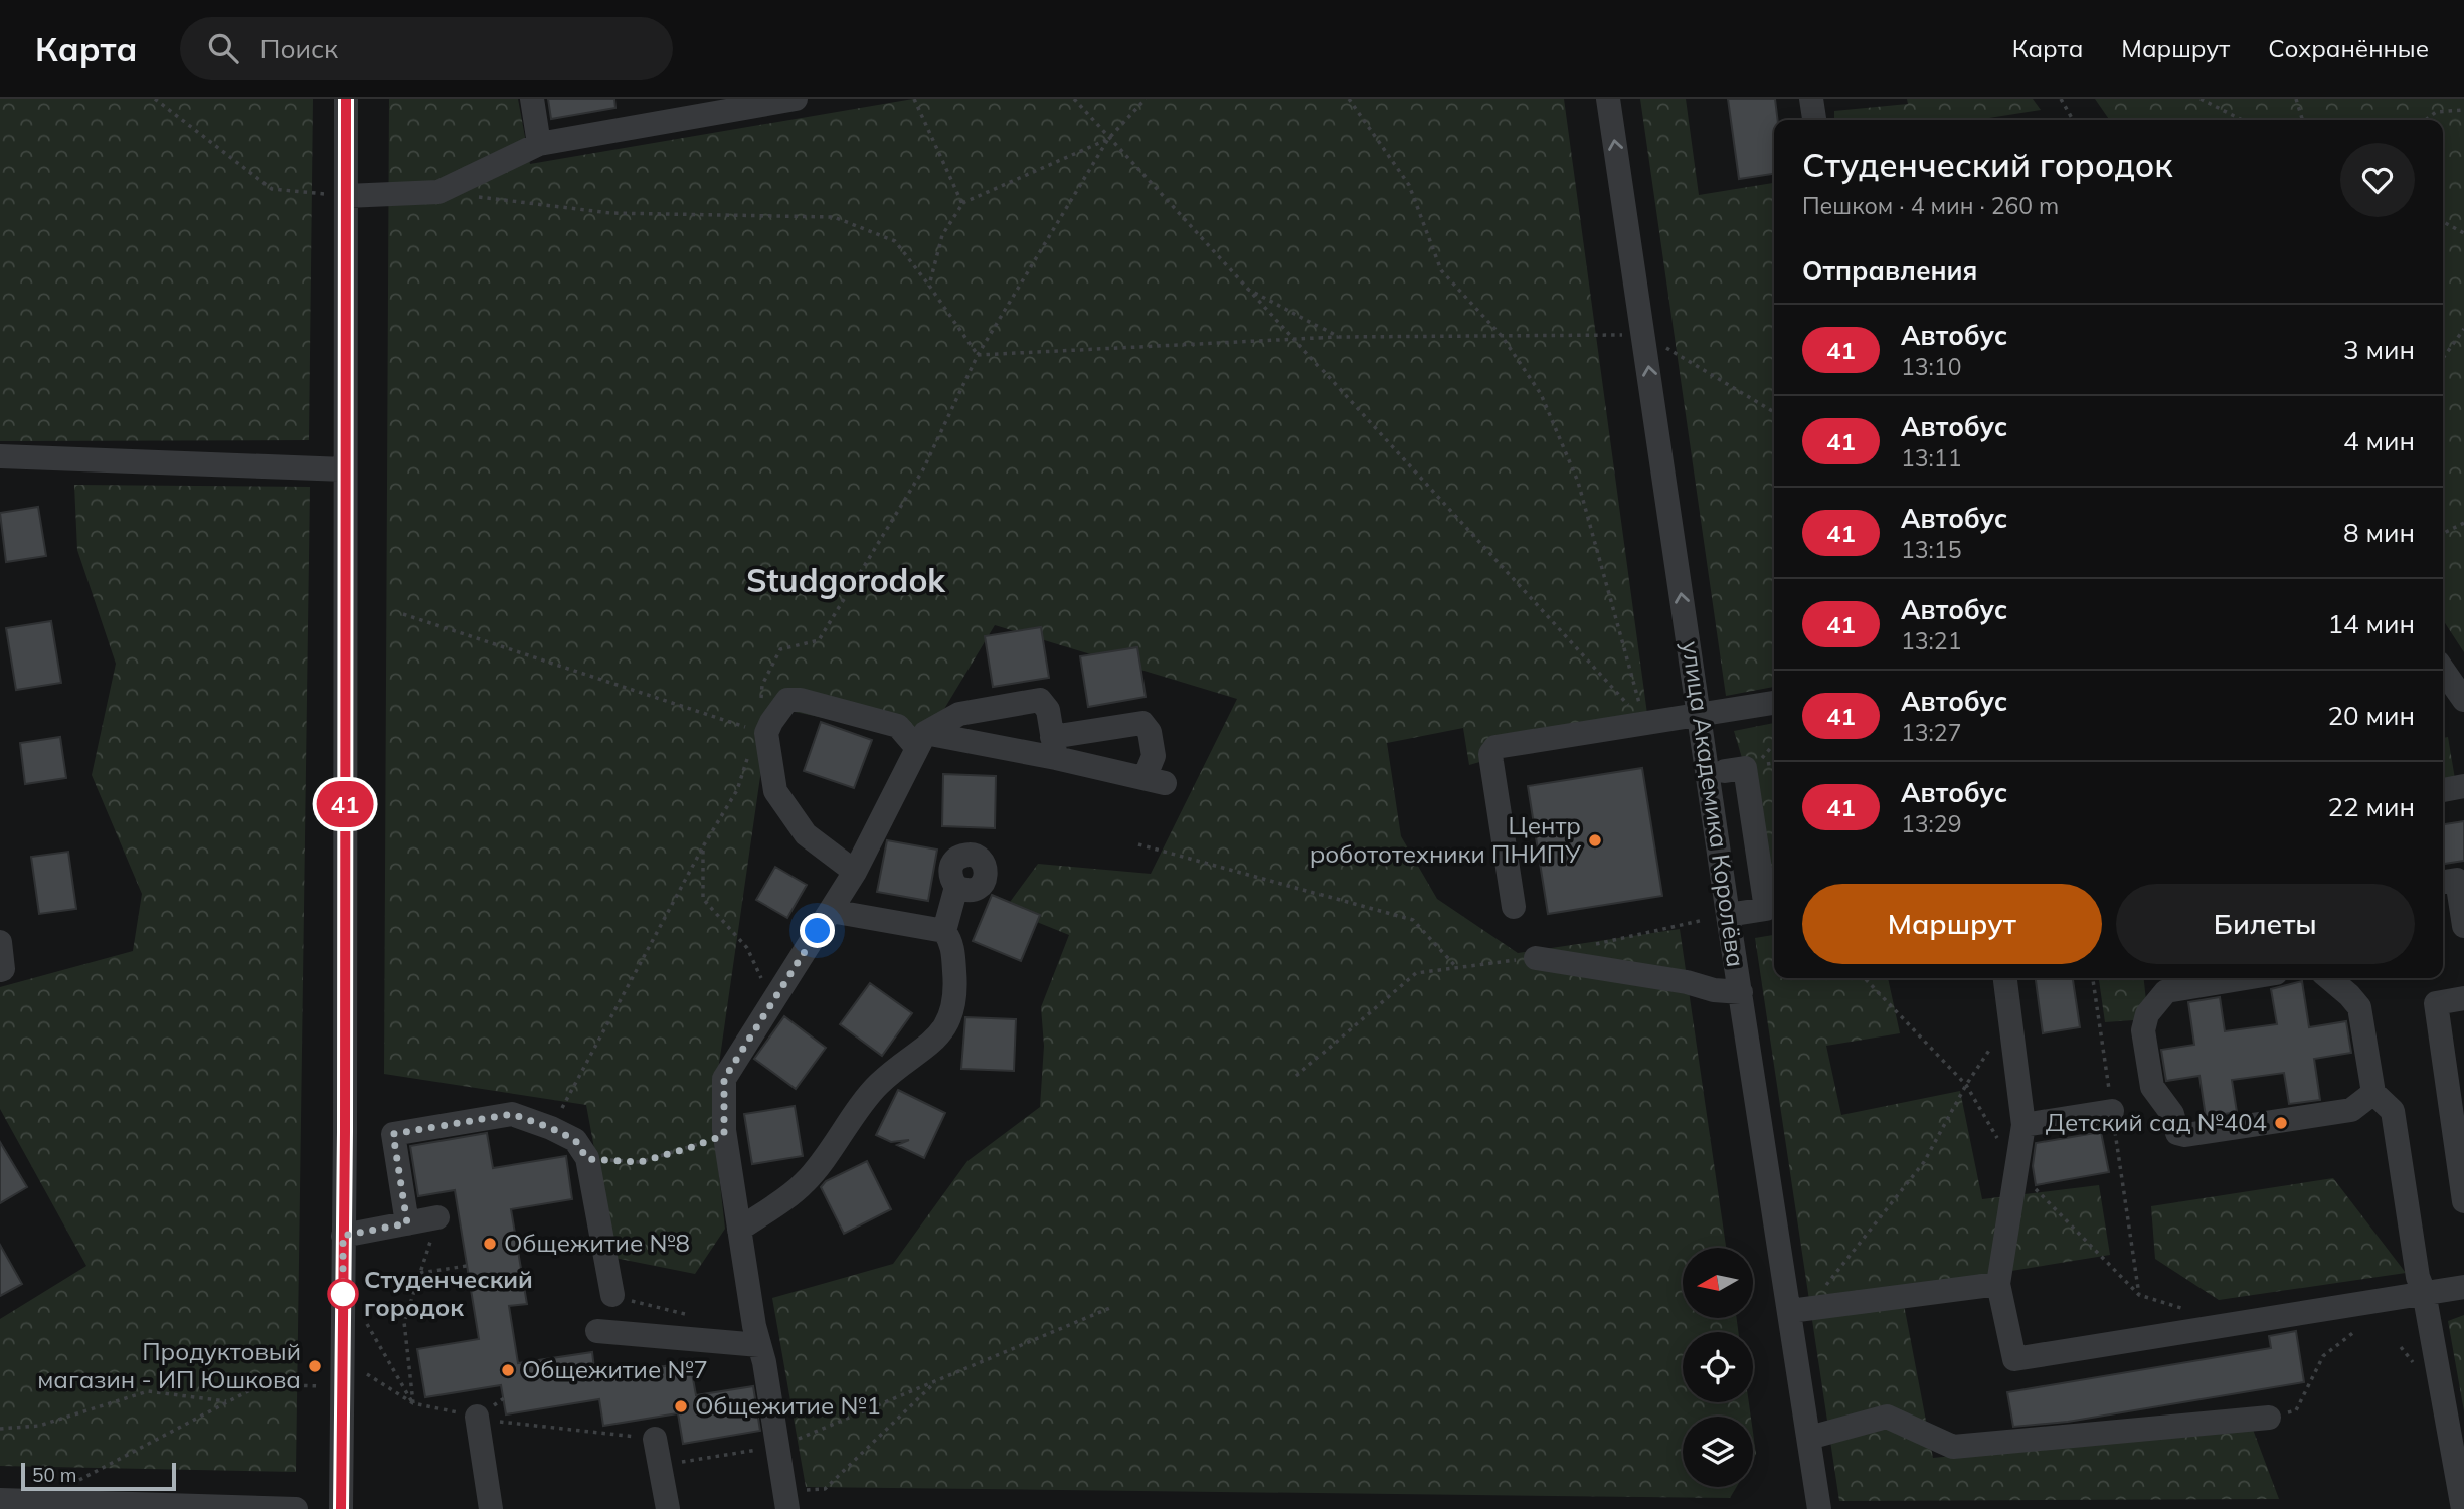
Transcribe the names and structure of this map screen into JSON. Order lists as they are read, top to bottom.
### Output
{
  "streets": {
    "street": ["улица Академика Королёва"]
  },
  "one_way": ["улица Академика Королёва"],
  "districts": ["Studgorodok"],
  "places": [
    "Центр робототехники ПНИПУ",
    "Детский сад №404",
    "Общежитие №8",
    "Студенческий городок",
    "Продуктовый магазин - ИП Юшкова",
    "Общежитие №7",
    "Общежитие №1"
  ],
  "lines": ["bus line 41"],
  "scale_bar": "50 m",
  "north": "left",
  "page": {
    "header": "Карта",
    "search": "Поиск",
    "nav": ["Карта", "Маршрут", "Сохранённые"],
    "on_map": "41",
    "heading": [
      ["Студенческий городок", "Пешком · 4 мин · 260 m"],
      "Отправления"
    ],
    "list": [
      {
        "mark": "41",
        "name": "Автобус",
        "note": "13:10",
        "value": "3 мин"
      },
      {
        "mark": "41",
        "name": "Автобус",
        "note": "13:11",
        "value": "4 мин"
      },
      {
        "mark": "41",
        "name": "Автобус",
        "note": "13:15",
        "value": "8 мин"
      },
      {
        "mark": "41",
        "name": "Автобус",
        "note": "13:21",
        "value": "14 мин"
      },
      {
        "mark": "41",
        "name": "Автобус",
        "note": "13:27",
        "value": "20 мин"
      },
      {
        "mark": "41",
        "name": "Автобус",
        "note": "13:29",
        "value": "22 мин"
      }
    ],
    "buttons": ["Маршрут", "Билеты"],
    "scale": "50 m"
  }
}
